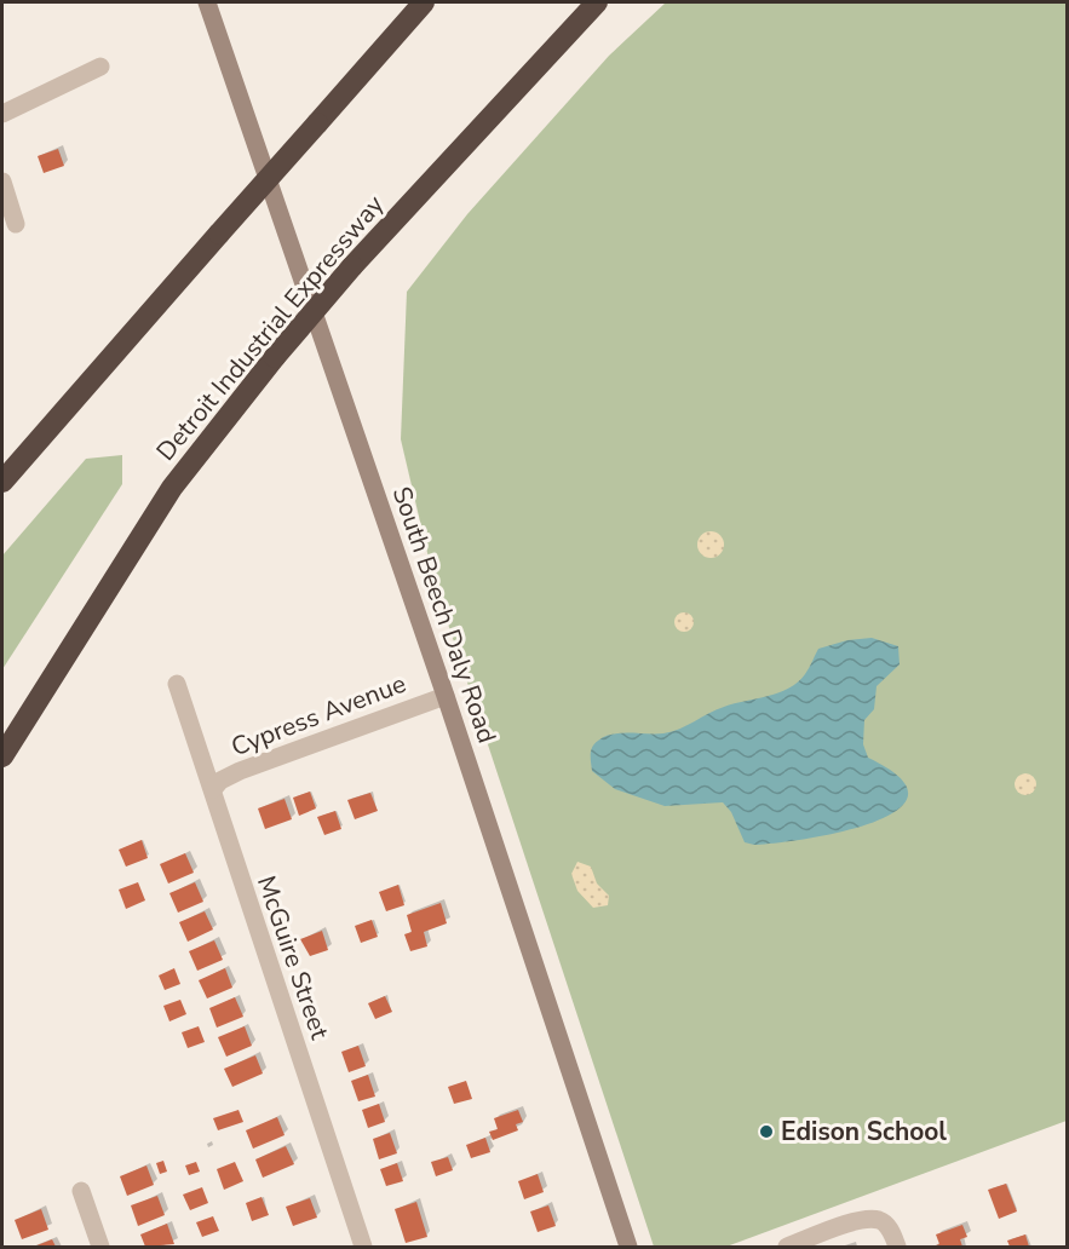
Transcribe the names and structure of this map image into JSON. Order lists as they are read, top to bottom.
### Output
{
  "streets": {
    "highway": ["Detroit Industrial Expressway"],
    "street": ["South Beech Daly Road", "Cypress Avenue", "McGuire Street"]
  },
  "crossings": [
    ["South Beech Daly Road", "Cypress Avenue"],
    ["Cypress Avenue", "McGuire Street"]
  ],
  "places": ["Edison School"]
}
